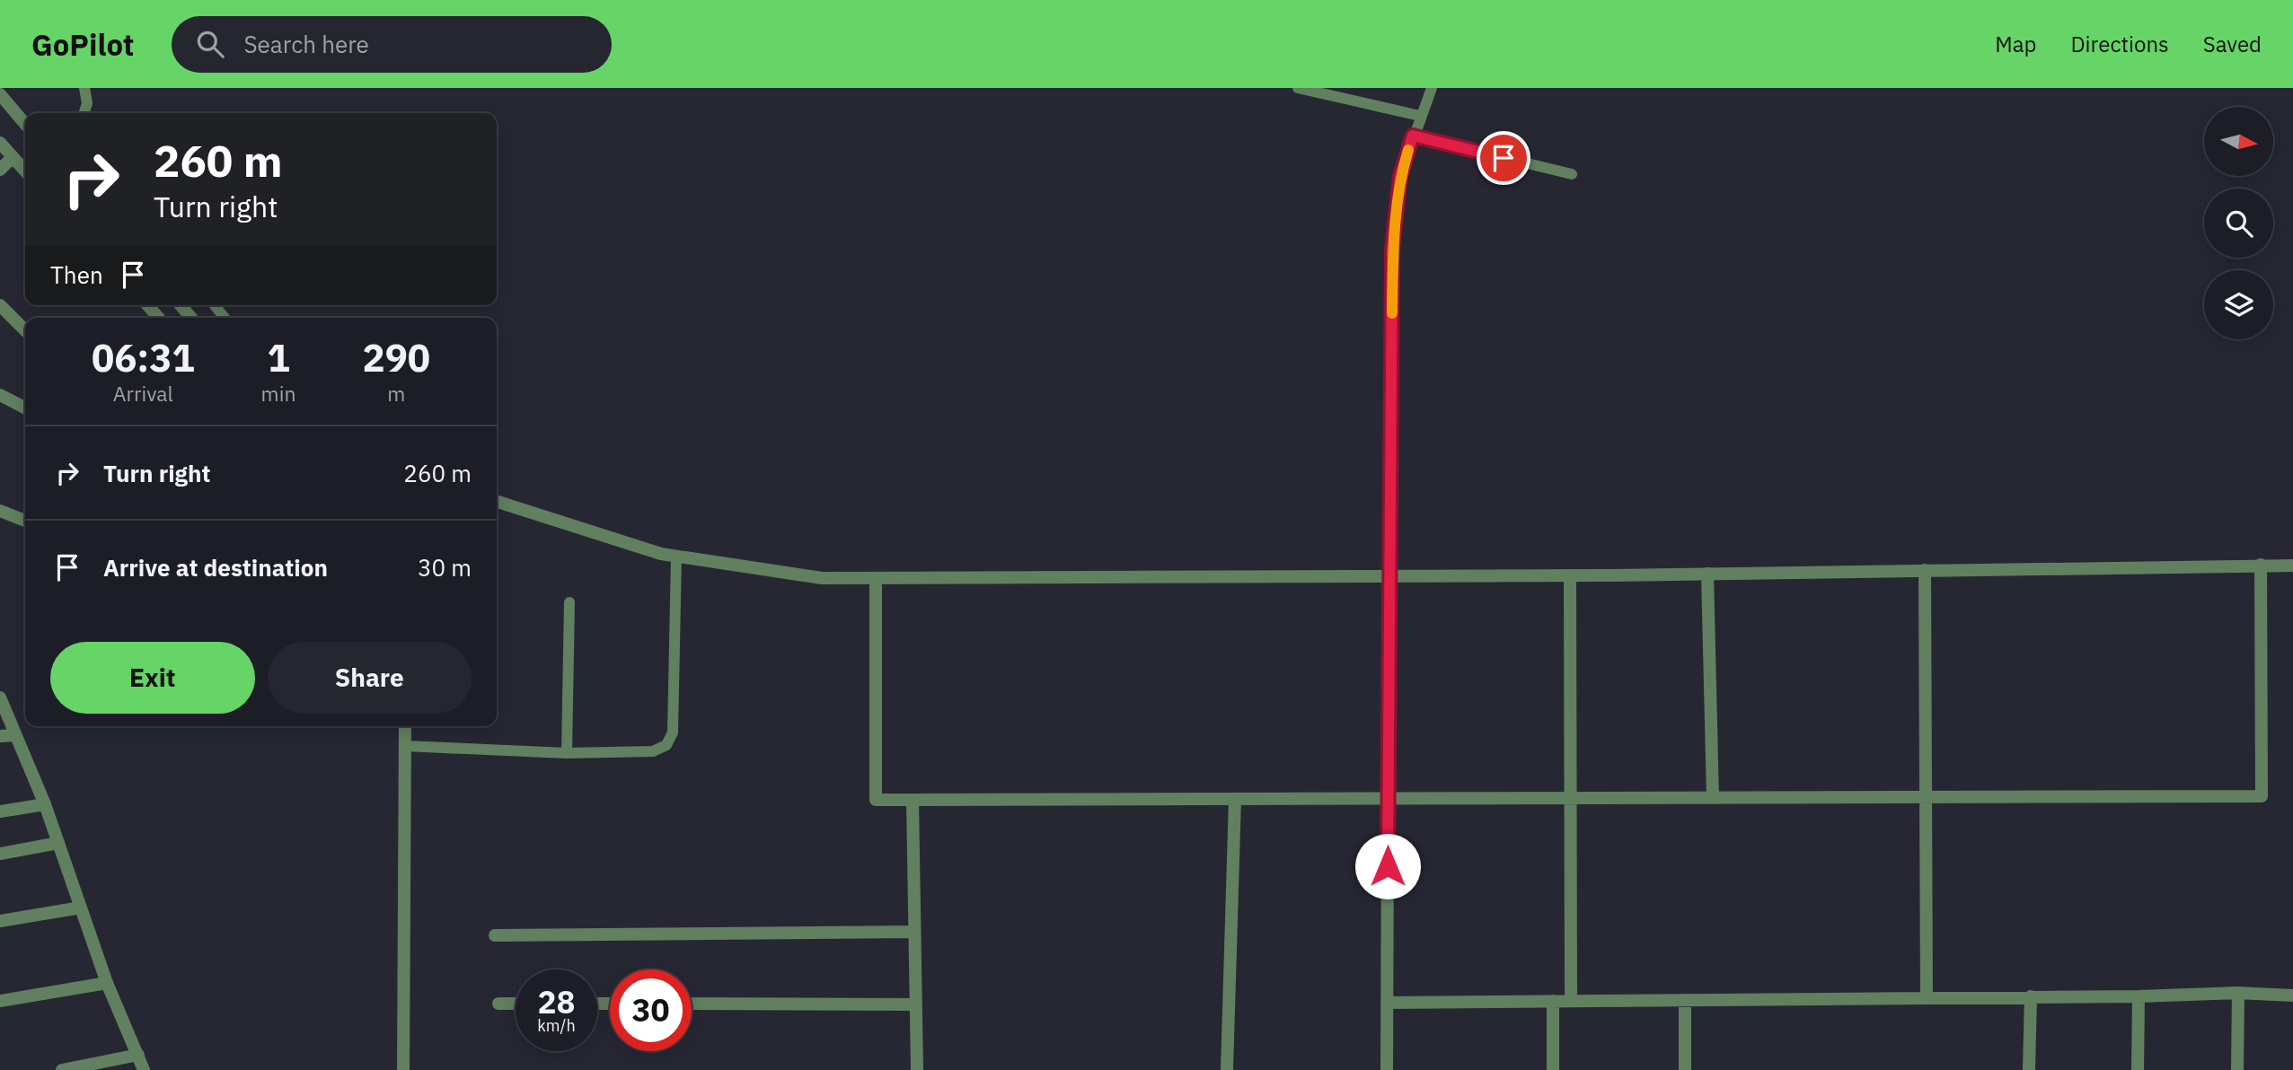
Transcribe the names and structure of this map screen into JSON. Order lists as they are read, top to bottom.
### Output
{
  "north": "right",
  "page": {
    "header": "GoPilot",
    "search": "Search here",
    "nav": ["Map", "Directions", "Saved"],
    "turn": ["260 m", "Turn right"],
    "then": "Then",
    "eta": [
      "06:31",
      "Arrival",
      "1",
      "min",
      "290",
      "m"
    ],
    "list": [
      {
        "name": "Turn right",
        "value": "260 m"
      },
      {
        "name": "Arrive at destination",
        "value": "30 m"
      }
    ],
    "buttons": ["Exit", "Share"],
    "speed": "28 km/h",
    "limit": "30"
  }
}
